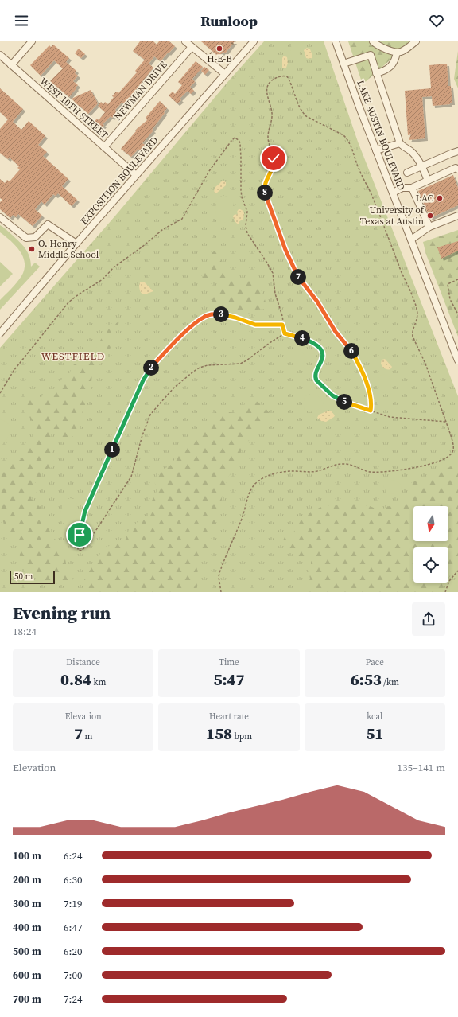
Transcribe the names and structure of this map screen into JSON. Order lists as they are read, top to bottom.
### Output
{
  "streets": {
    "street": [
      "NEWMAN DRIVE",
      "WEST 10TH STREET",
      "LAKE AUSTIN BOULEVARD",
      "EXPOSITION BOULEVARD"
    ]
  },
  "crossings": [
    ["NEWMAN DRIVE", "WEST 10TH STREET"],
    ["WEST 10TH STREET", "EXPOSITION BOULEVARD"]
  ],
  "districts": ["WESTFIELD"],
  "places": [
    "H-E-B",
    "LAC",
    "University of Texas at Austin",
    "O. Henry Middle School"
  ],
  "scale_bar": "50 m",
  "north": "bottom",
  "page": {
    "header": "Runloop",
    "pins": [
      "8",
      "7",
      "3",
      "4",
      "6",
      "2",
      "5",
      "1"
    ],
    "scale": "50 m",
    "heading": ["Evening run", "18:24"],
    "stats": [
      ["Distance", "0.84 km"],
      ["Time", "5:47"],
      ["Pace", "6:53 /km"],
      ["Elevation", "7 m"],
      ["Heart rate", "158 bpm"],
      ["kcal", "51"]
    ],
    "chart": ["Elevation", "135–141 m"],
    "list": [
      {
        "name": "100 m",
        "note": "6:24"
      },
      {
        "name": "200 m",
        "note": "6:30"
      },
      {
        "name": "300 m",
        "note": "7:19"
      },
      {
        "name": "400 m",
        "note": "6:47"
      },
      {
        "name": "500 m",
        "note": "6:20"
      },
      {
        "name": "600 m",
        "note": "7:00"
      },
      {
        "name": "700 m",
        "note": "7:24"
      }
    ]
  }
}
